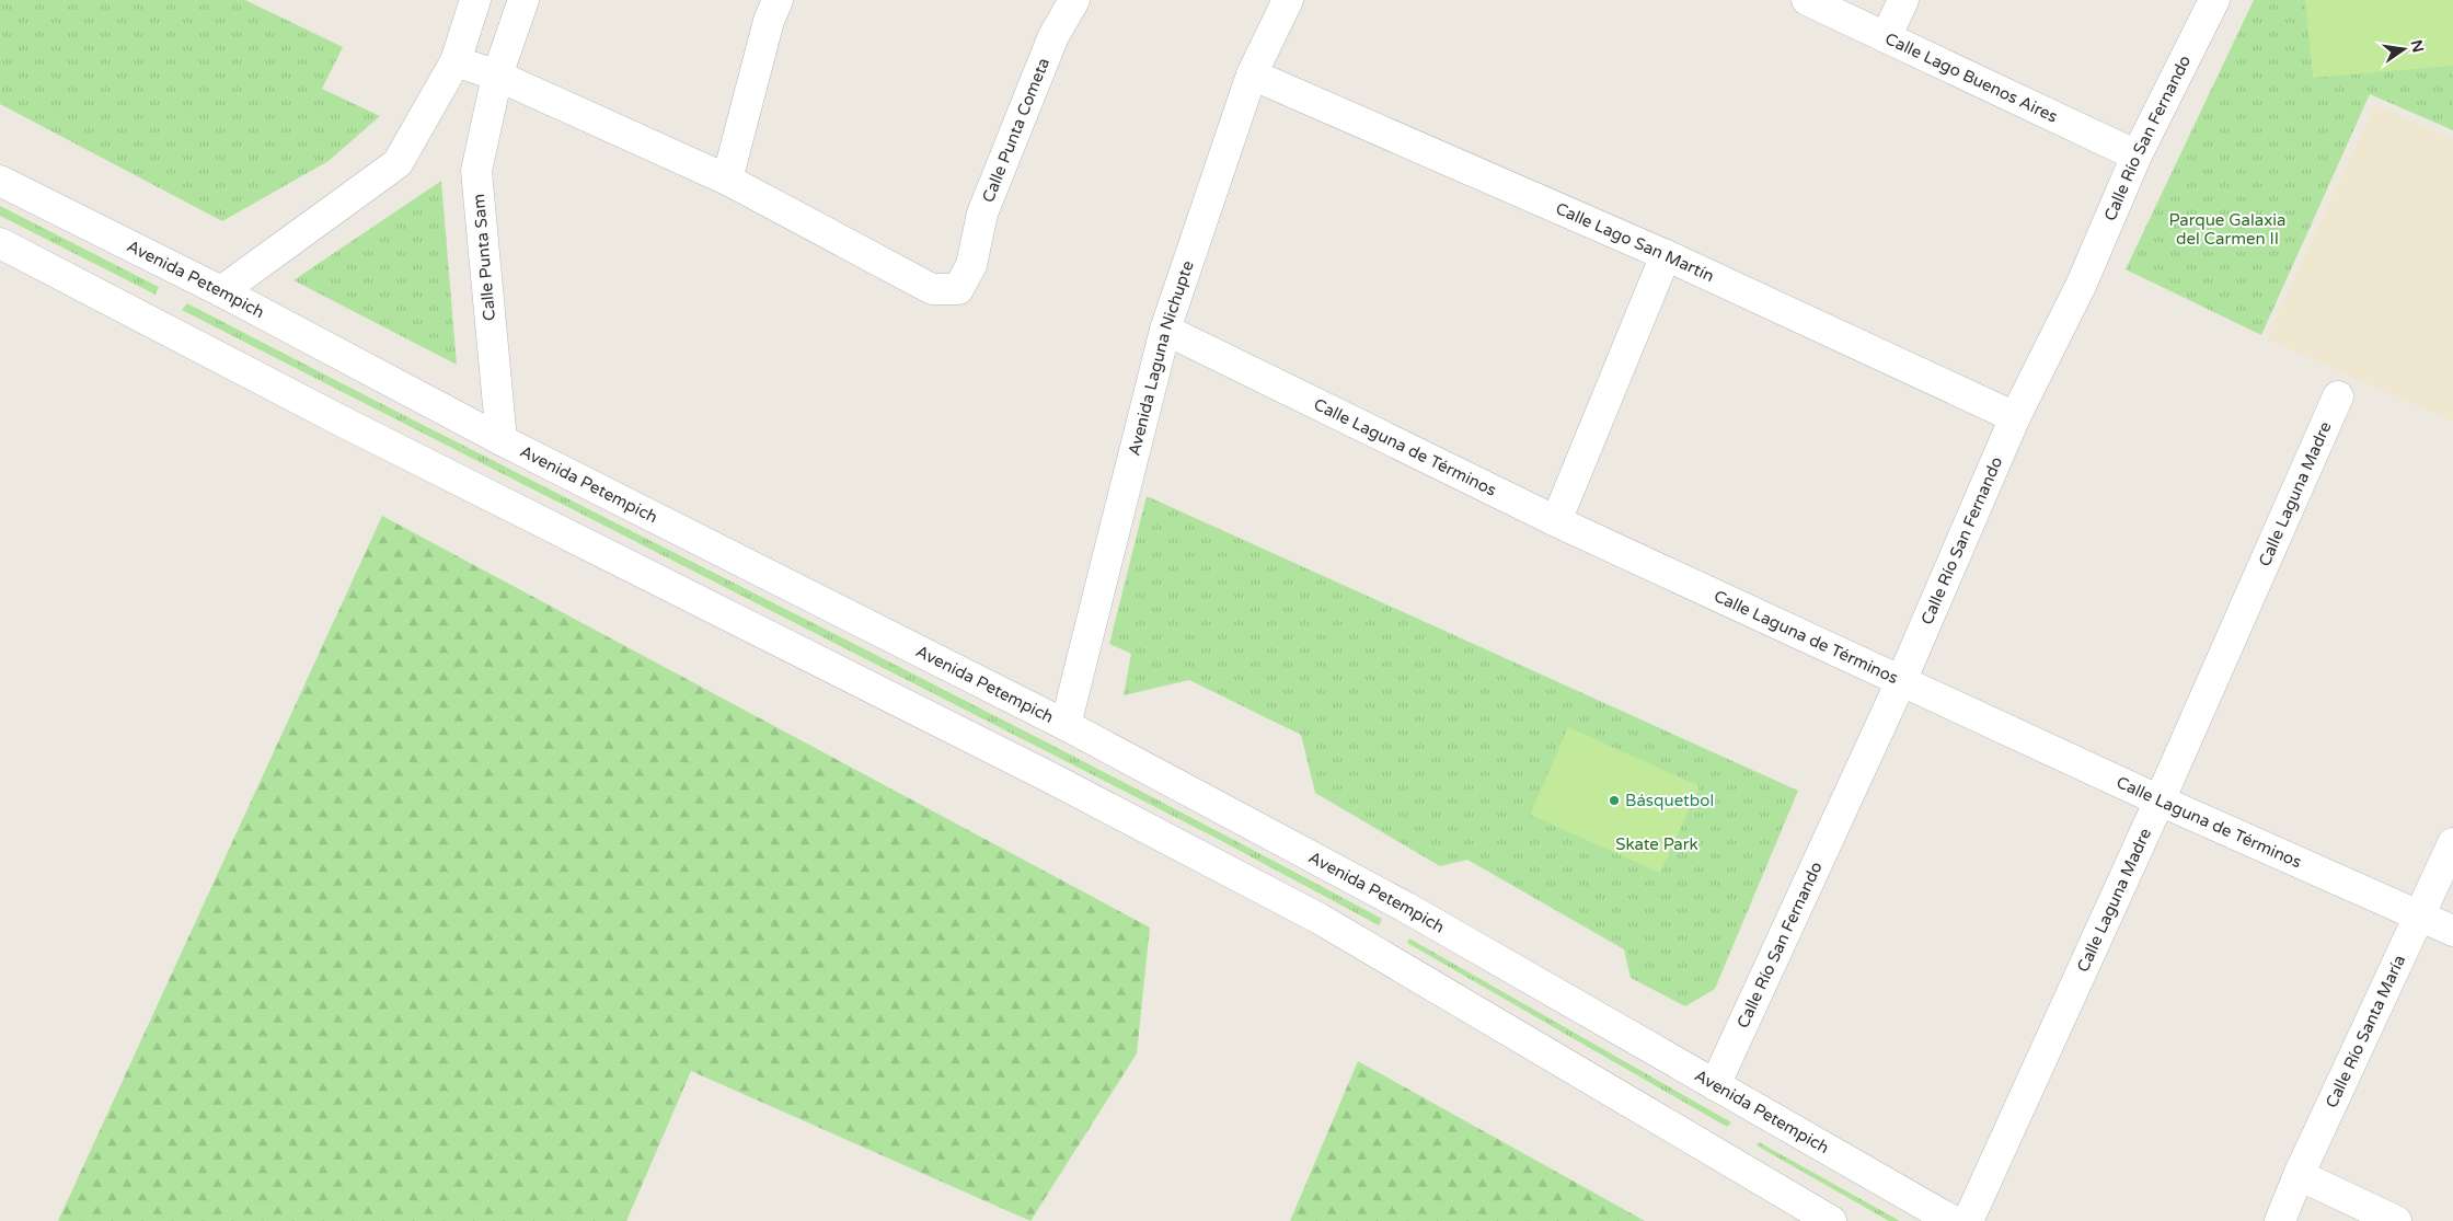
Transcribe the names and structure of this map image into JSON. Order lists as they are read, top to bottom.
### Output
{
  "streets": {
    "street": [
      "Calle Lago Buenos Aires",
      "Calle Punta Cometa",
      "Calle Río San Fernando",
      "Calle Lago San Martín",
      "Calle Punta Sam",
      "Avenida Petempich",
      "Avenida Laguna Nichupte",
      "Calle Laguna de Términos",
      "Calle Laguna Madre",
      "Calle Río Santa María"
    ]
  },
  "crossings": [
    ["Calle Lago Buenos Aires", "Calle Río San Fernando"],
    ["Calle Río San Fernando", "Calle Lago San Martín"],
    ["Calle Río San Fernando", "Avenida Petempich"],
    ["Calle Río San Fernando", "Calle Laguna de Términos"],
    ["Calle Lago San Martín", "Avenida Laguna Nichupte"],
    ["Calle Punta Sam", "Avenida Petempich"],
    ["Avenida Petempich", "Avenida Laguna Nichupte"],
    ["Avenida Laguna Nichupte", "Calle Laguna de Términos"],
    ["Calle Laguna de Términos", "Calle Laguna Madre"],
    ["Calle Laguna de Términos", "Calle Río Santa María"]
  ],
  "parks": ["Parque Galaxia del Carmen II", "Skate Park"],
  "places": ["Básquetbol"],
  "north": "right"
}
